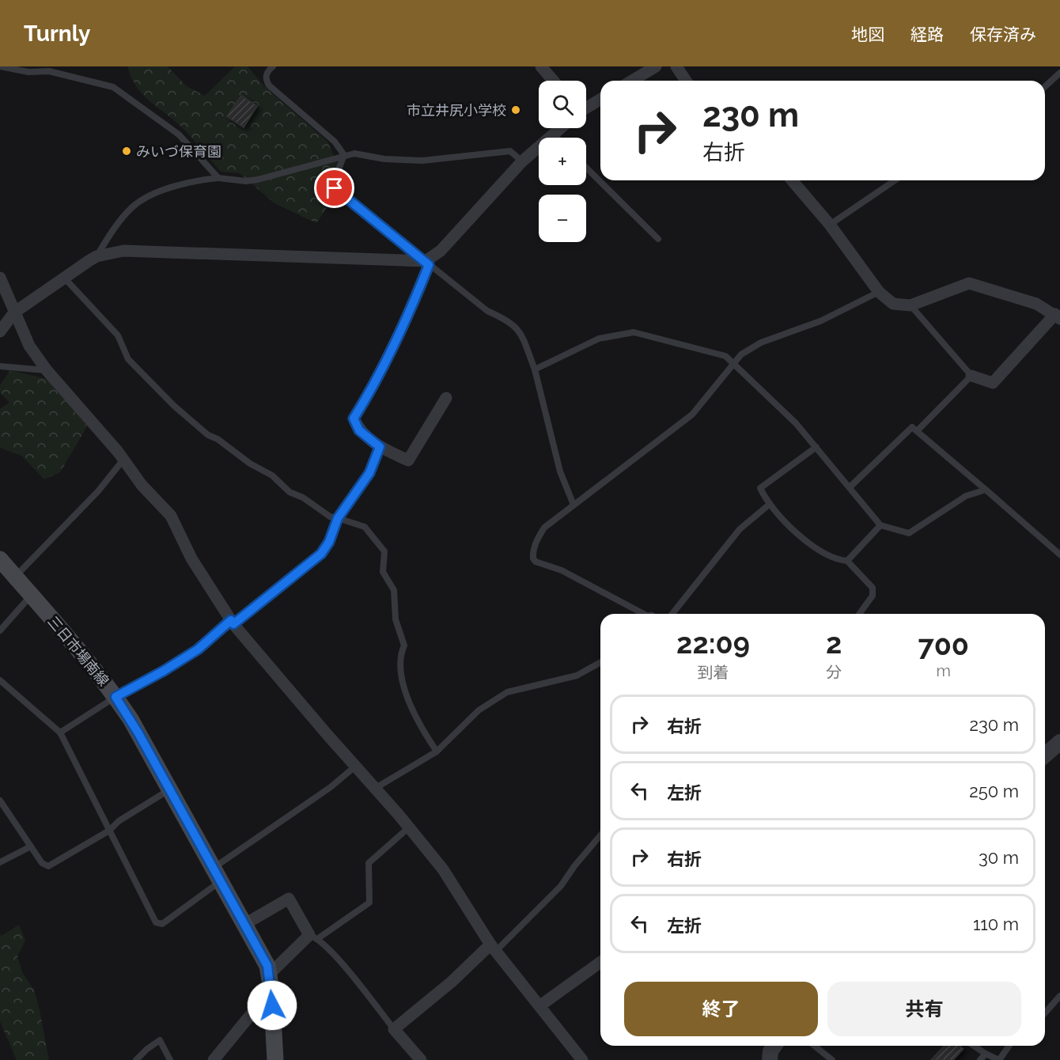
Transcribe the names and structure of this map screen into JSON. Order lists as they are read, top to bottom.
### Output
{
  "streets": {
    "main road": ["三日市場南線"]
  },
  "places": ["市立井尻小学校", "みいづ保育園"],
  "page": {
    "header": "Turnly",
    "nav": ["地図", "経路", "保存済み"],
    "map_buttons": ["+", "−"],
    "turn": ["230 m", "右折"],
    "eta": [
      "22:09",
      "到着",
      "2",
      "分",
      "700",
      "m"
    ],
    "list": [
      {
        "name": "右折",
        "value": "230 m"
      },
      {
        "name": "左折",
        "value": "250 m"
      },
      {
        "name": "右折",
        "value": "30 m"
      },
      {
        "name": "左折",
        "value": "110 m"
      }
    ],
    "buttons": ["終了", "共有"]
  }
}
